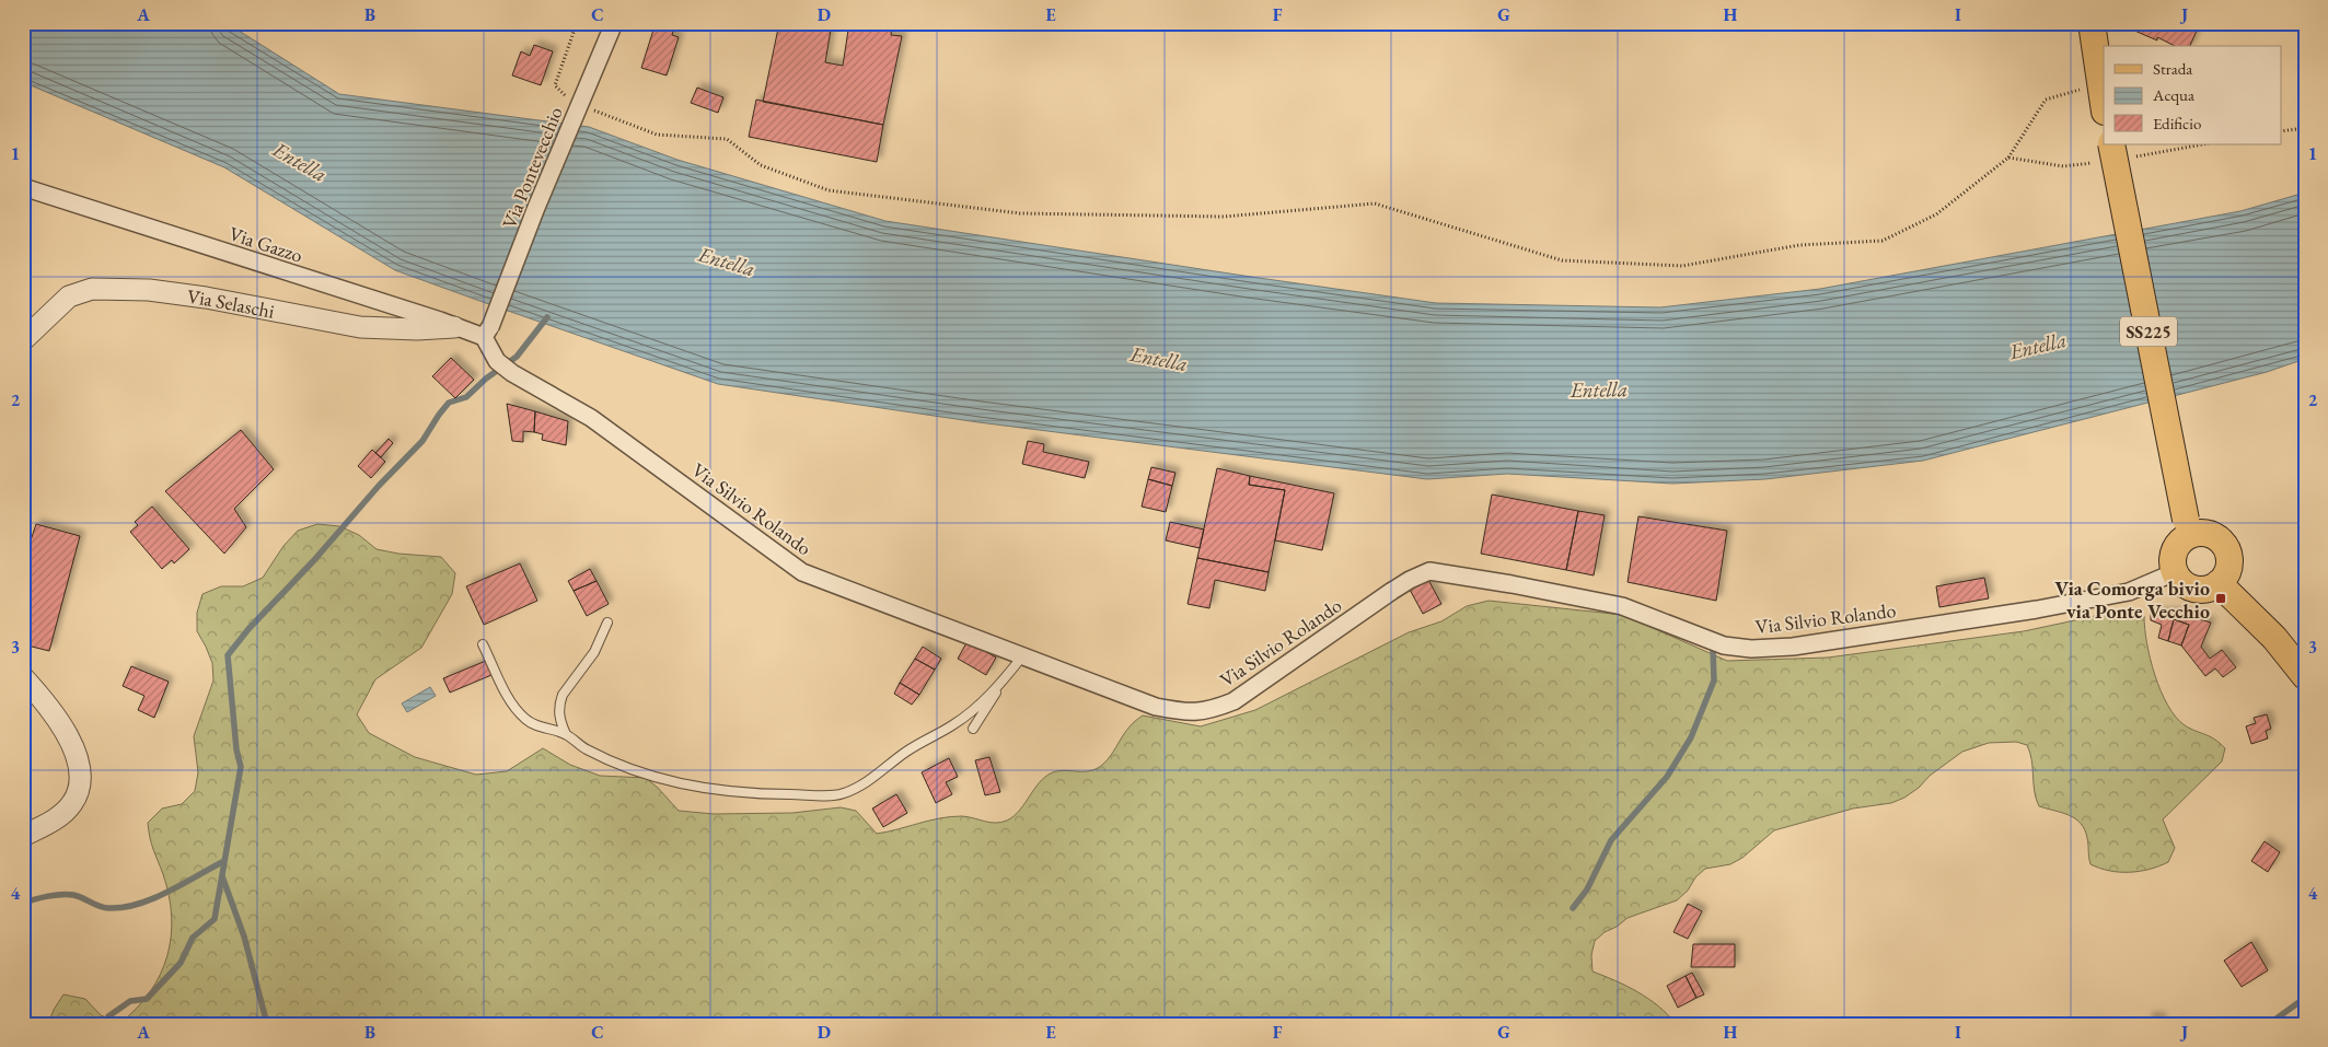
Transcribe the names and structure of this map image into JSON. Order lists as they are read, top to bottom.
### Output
{
  "streets": {
    "main road": ["SS225"],
    "street": [
      "Via Pontevecchio",
      "Via Gazzo",
      "Via Selaschi",
      "Via Silvio Rolando"
    ]
  },
  "crossings": [
    ["Via Pontevecchio", "Via Gazzo"],
    ["Via Pontevecchio", "Via Silvio Rolando"],
    ["Via Gazzo", "Via Selaschi"],
    ["Via Gazzo", "Via Silvio Rolando"],
    ["SS225", "Via Silvio Rolando"]
  ],
  "water": ["Entella"],
  "places": {
    "transit": ["Via Comorga bivio via Ponte Vecchio"]
  },
  "legend": ["Strada", "Acqua", "Edificio"],
  "grid": {
    "columns": [
      "A",
      "B",
      "C",
      "D",
      "E",
      "F",
      "G",
      "H",
      "I",
      "J"
    ],
    "rows": [
      "1",
      "2",
      "3",
      "4"
    ]
  }
}
